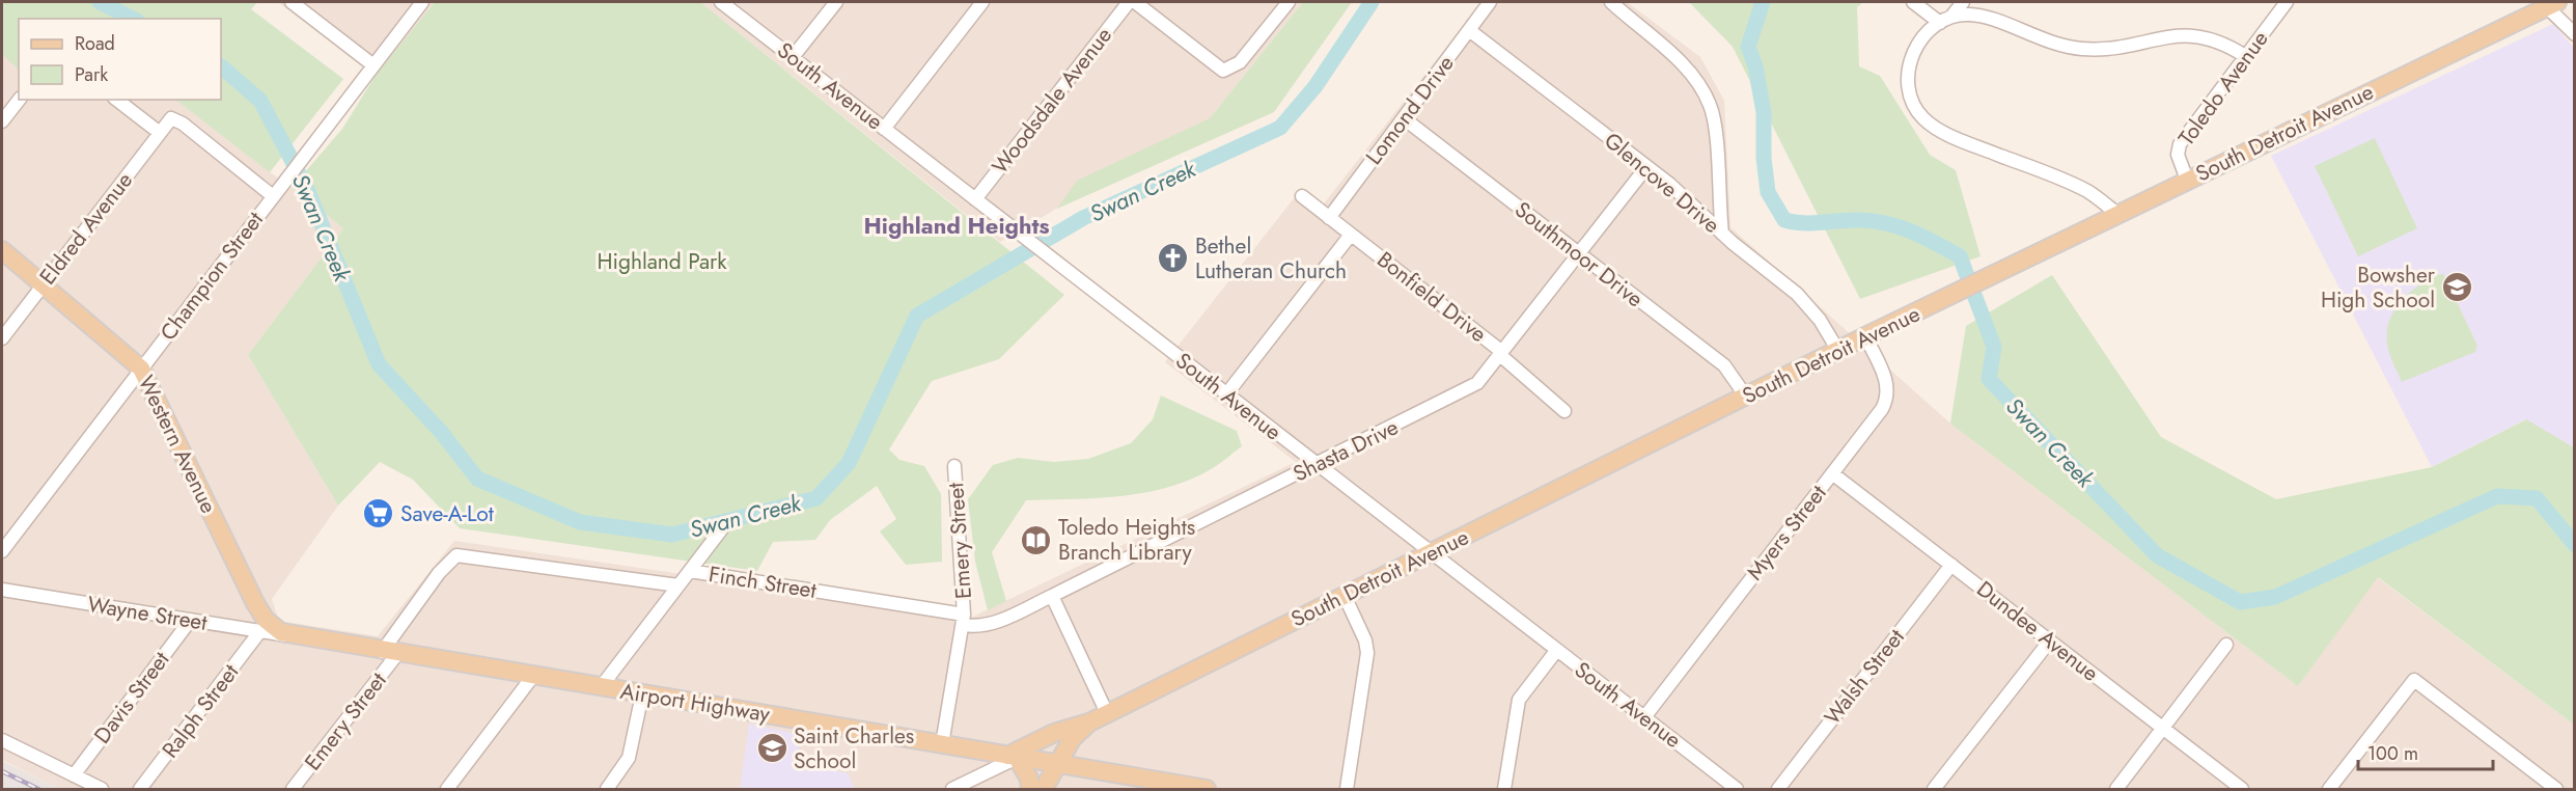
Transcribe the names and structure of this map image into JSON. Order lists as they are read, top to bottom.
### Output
{
  "streets": {
    "main road": ["South Detroit Avenue", "Western Avenue", "Airport Highway"],
    "street": [
      "South Avenue",
      "Toledo Avenue",
      "Woodsdale Avenue",
      "Lomond Drive",
      "Glencove Drive",
      "Eldred Avenue",
      "Southmoor Drive",
      "Champion Street",
      "Bonfield Drive",
      "Shasta Drive",
      "Myers Street",
      "Emery Street",
      "Finch Street",
      "Wayne Street",
      "Dundee Avenue",
      "Walsh Street",
      "Davis Street",
      "Ralph Street"
    ]
  },
  "crossings": [
    ["South Avenue", "Woodsdale Avenue"],
    ["South Avenue", "South Detroit Avenue"],
    ["South Avenue", "Shasta Drive"],
    ["South Avenue", "Myers Street"],
    ["Toledo Avenue", "South Detroit Avenue"],
    ["Lomond Drive", "Glencove Drive"],
    ["Lomond Drive", "Southmoor Drive"],
    ["Lomond Drive", "Bonfield Drive"],
    ["South Detroit Avenue", "Glencove Drive"],
    ["South Detroit Avenue", "Southmoor Drive"],
    ["South Detroit Avenue", "Myers Street"],
    ["Glencove Drive", "Shasta Drive"],
    ["Eldred Avenue", "Champion Street"],
    ["Eldred Avenue", "Western Avenue"],
    ["Southmoor Drive", "Shasta Drive"],
    ["Champion Street", "Western Avenue"],
    ["Bonfield Drive", "Shasta Drive"],
    ["Western Avenue", "Wayne Street"],
    ["Western Avenue", "Airport Highway"],
    ["Shasta Drive", "Emery Street"],
    ["Shasta Drive", "Finch Street"],
    ["Myers Street", "Dundee Avenue"],
    ["Emery Street", "Finch Street"],
    ["Emery Street", "Airport Highway"],
    ["Wayne Street", "Davis Street"],
    ["Wayne Street", "Airport Highway"],
    ["Wayne Street", "Ralph Street"],
    ["Dundee Avenue", "Walsh Street"]
  ],
  "districts": ["Highland Heights"],
  "water": ["Swan Creek"],
  "parks": ["Highland Park"],
  "places": {
    "church": ["Bethel Lutheran Church"],
    "school or university": ["Bowsher High School", "Saint Charles School"],
    "supermarket": ["Save-A-Lot"],
    "library": ["Toledo Heights Branch Library"]
  },
  "legend": ["Road", "Park"],
  "scale_bar": "100 m"
}
